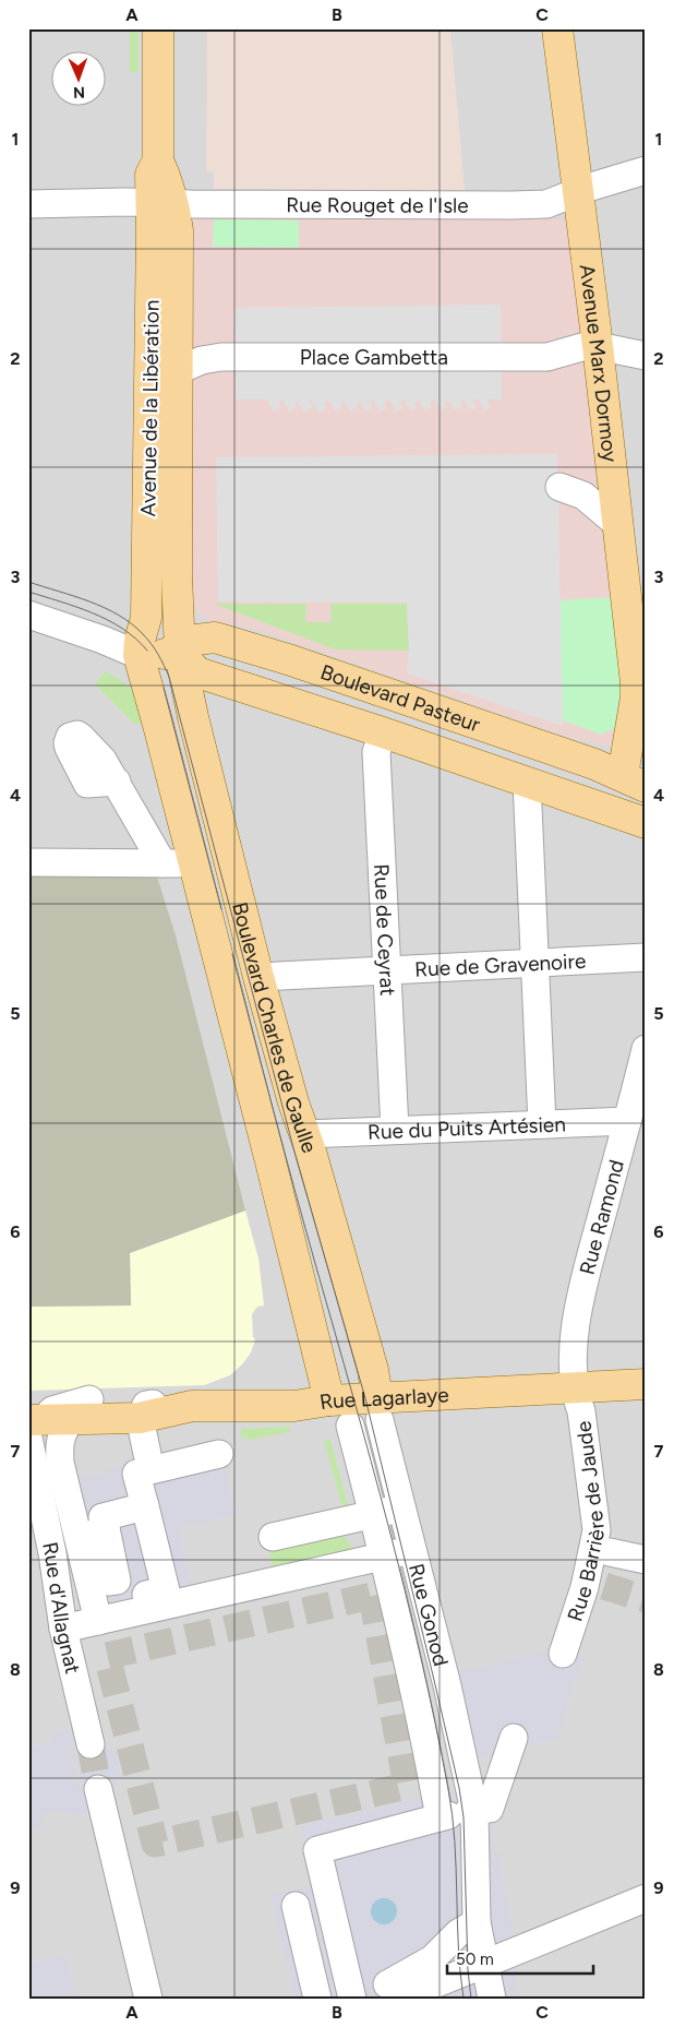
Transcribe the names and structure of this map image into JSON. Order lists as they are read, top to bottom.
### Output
{
  "streets": {
    "main road": [
      "Avenue Marx Dormoy",
      "Avenue de la Libération",
      "Boulevard Pasteur",
      "Boulevard Charles de Gaulle",
      "Rue Lagarlaye"
    ],
    "street": [
      "Rue Rouget de l'Isle",
      "Place Gambetta",
      "Rue de Ceyrat",
      "Rue de Gravenoire",
      "Rue du Puits Artésien",
      "Rue Ramond",
      "Rue Barrière de Jaude",
      "Rue d'Allagnat",
      "Rue Gonod"
    ]
  },
  "crossings": [
    ["Rue Rouget de l'Isle", "Avenue Marx Dormoy"],
    ["Rue Rouget de l'Isle", "Avenue de la Libération"],
    ["Place Gambetta", "Avenue Marx Dormoy"],
    ["Place Gambetta", "Avenue de la Libération"],
    ["Avenue Marx Dormoy", "Boulevard Pasteur"],
    ["Avenue de la Libération", "Boulevard Pasteur"],
    ["Avenue de la Libération", "Boulevard Charles de Gaulle"],
    ["Boulevard Pasteur", "Rue de Ceyrat"],
    ["Boulevard Pasteur", "Boulevard Charles de Gaulle"],
    ["Rue de Ceyrat", "Rue de Gravenoire"],
    ["Rue de Ceyrat", "Rue du Puits Artésien"],
    ["Rue de Gravenoire", "Boulevard Charles de Gaulle"],
    ["Boulevard Charles de Gaulle", "Rue du Puits Artésien"],
    ["Boulevard Charles de Gaulle", "Rue Lagarlaye"],
    ["Boulevard Charles de Gaulle", "Rue Gonod"],
    ["Rue du Puits Artésien", "Rue Ramond"],
    ["Rue Ramond", "Rue Lagarlaye"],
    ["Rue Ramond", "Rue Barrière de Jaude"],
    ["Rue Lagarlaye", "Rue Barrière de Jaude"],
    ["Rue Lagarlaye", "Rue d'Allagnat"],
    ["Rue Lagarlaye", "Rue Gonod"]
  ],
  "scale_bar": "50 m",
  "north": "bottom",
  "grid": {
    "columns": ["A", "B", "C"],
    "rows": [
      "1",
      "2",
      "3",
      "4",
      "5",
      "6",
      "7",
      "8",
      "9"
    ]
  }
}
